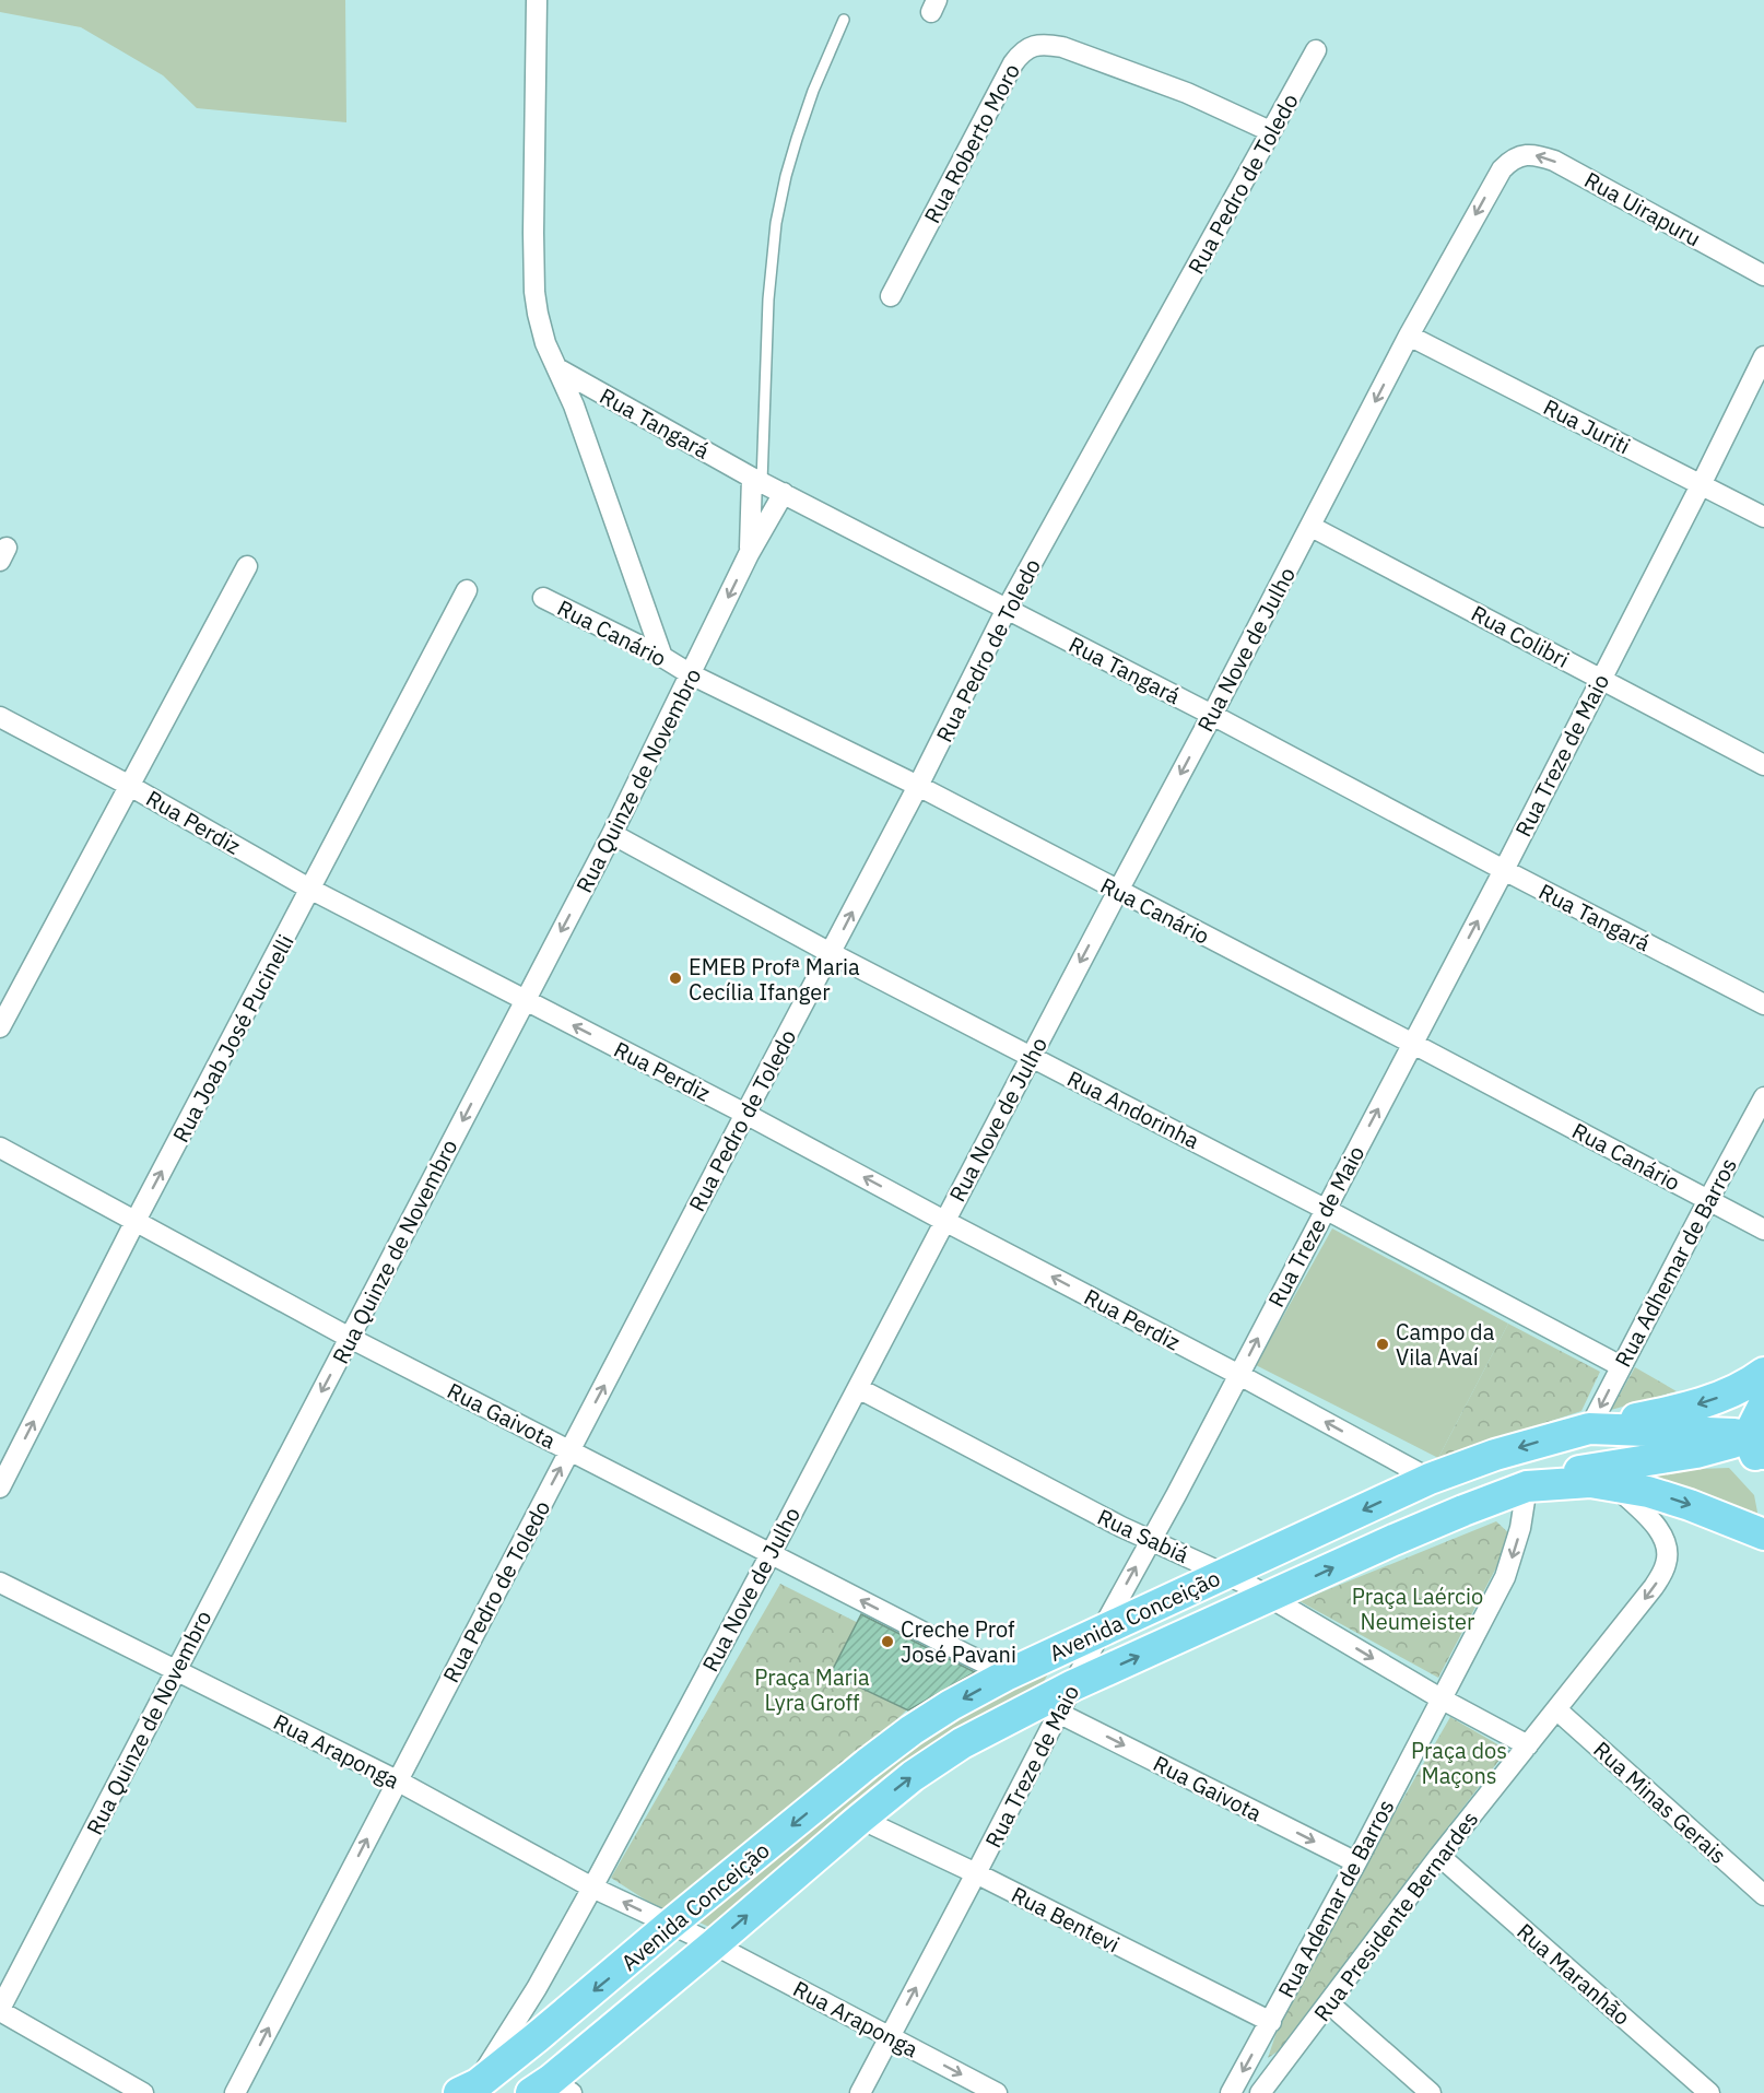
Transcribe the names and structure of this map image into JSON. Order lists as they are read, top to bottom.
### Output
{
  "streets": {
    "main road": ["Avenida Conceição"],
    "street": [
      "Rua Roberto Moro",
      "Rua Pedro de Toledo",
      "Rua Uirapuru",
      "Rua Tangará",
      "Rua Juriti",
      "Rua Canário",
      "Rua Colibri",
      "Rua Nove de Julho",
      "Rua Treze de Maio",
      "Rua Quinze de Novembro",
      "Rua Perdiz",
      "Rua Joab José Pucinelli",
      "Rua Andorinha",
      "Rua Adhemar de Barros",
      "Rua Gaivota",
      "Rua Sabiá",
      "Rua Araponga",
      "Rua Minas Gerais",
      "Rua Ademar de Barros",
      "Rua Presidente Bernardes",
      "Rua Bentevi",
      "Rua Maranhão"
    ]
  },
  "crossings": [
    ["Rua Roberto Moro", "Rua Pedro de Toledo"],
    ["Rua Pedro de Toledo", "Rua Tangará"],
    ["Rua Pedro de Toledo", "Rua Canário"],
    ["Rua Pedro de Toledo", "Rua Perdiz"],
    ["Rua Pedro de Toledo", "Rua Andorinha"],
    ["Rua Pedro de Toledo", "Rua Gaivota"],
    ["Rua Pedro de Toledo", "Rua Araponga"],
    ["Rua Uirapuru", "Rua Nove de Julho"],
    ["Rua Tangará", "Rua Nove de Julho"],
    ["Rua Tangará", "Rua Treze de Maio"],
    ["Rua Tangará", "Rua Quinze de Novembro"],
    ["Rua Juriti", "Rua Nove de Julho"],
    ["Rua Juriti", "Rua Treze de Maio"],
    ["Rua Canário", "Rua Nove de Julho"],
    ["Rua Canário", "Rua Treze de Maio"],
    ["Rua Canário", "Rua Quinze de Novembro"],
    ["Rua Canário", "Rua Adhemar de Barros"],
    ["Rua Colibri", "Rua Nove de Julho"],
    ["Rua Colibri", "Rua Treze de Maio"],
    ["Rua Nove de Julho", "Rua Perdiz"],
    ["Rua Nove de Julho", "Rua Andorinha"],
    ["Rua Nove de Julho", "Rua Gaivota"],
    ["Rua Nove de Julho", "Rua Sabiá"],
    ["Rua Nove de Julho", "Avenida Conceição"],
    ["Rua Nove de Julho", "Rua Araponga"],
    ["Rua Treze de Maio", "Rua Perdiz"],
    ["Rua Treze de Maio", "Rua Andorinha"],
    ["Rua Treze de Maio", "Rua Gaivota"],
    ["Rua Treze de Maio", "Rua Sabiá"],
    ["Rua Treze de Maio", "Avenida Conceição"],
    ["Rua Treze de Maio", "Rua Araponga"],
    ["Rua Treze de Maio", "Rua Bentevi"],
    ["Rua Quinze de Novembro", "Rua Perdiz"],
    ["Rua Quinze de Novembro", "Rua Andorinha"],
    ["Rua Quinze de Novembro", "Rua Gaivota"],
    ["Rua Quinze de Novembro", "Rua Araponga"],
    ["Rua Perdiz", "Rua Joab José Pucinelli"],
    ["Rua Perdiz", "Avenida Conceição"],
    ["Rua Joab José Pucinelli", "Rua Gaivota"],
    ["Rua Andorinha", "Rua Adhemar de Barros"],
    ["Rua Adhemar de Barros", "Avenida Conceição"],
    ["Rua Gaivota", "Avenida Conceição"],
    ["Rua Gaivota", "Rua Ademar de Barros"],
    ["Rua Sabiá", "Avenida Conceição"],
    ["Rua Sabiá", "Rua Ademar de Barros"],
    ["Rua Sabiá", "Rua Presidente Bernardes"],
    ["Avenida Conceição", "Rua Araponga"],
    ["Avenida Conceição", "Rua Ademar de Barros"],
    ["Avenida Conceição", "Rua Presidente Bernardes"],
    ["Avenida Conceição", "Rua Bentevi"],
    ["Rua Minas Gerais", "Rua Presidente Bernardes"],
    ["Rua Ademar de Barros", "Rua Bentevi"],
    ["Rua Presidente Bernardes", "Rua Maranhão"]
  ],
  "one_way": [
    "Rua Pedro de Toledo",
    "Rua Uirapuru",
    "Rua Nove de Julho",
    "Rua Treze de Maio",
    "Rua Quinze de Novembro",
    "Rua Perdiz",
    "Rua Joab José Pucinelli",
    "Rua Ademar de Barros"
  ],
  "parks": ["Praça Laércio Neumeister", "Praça Maria Lyra Groff", "Praça dos Maçons"],
  "places": ["EMEB Profª Maria Cecília Ifanger", "Campo da Vila Avaí", "Creche Prof José Pavani"]
}
